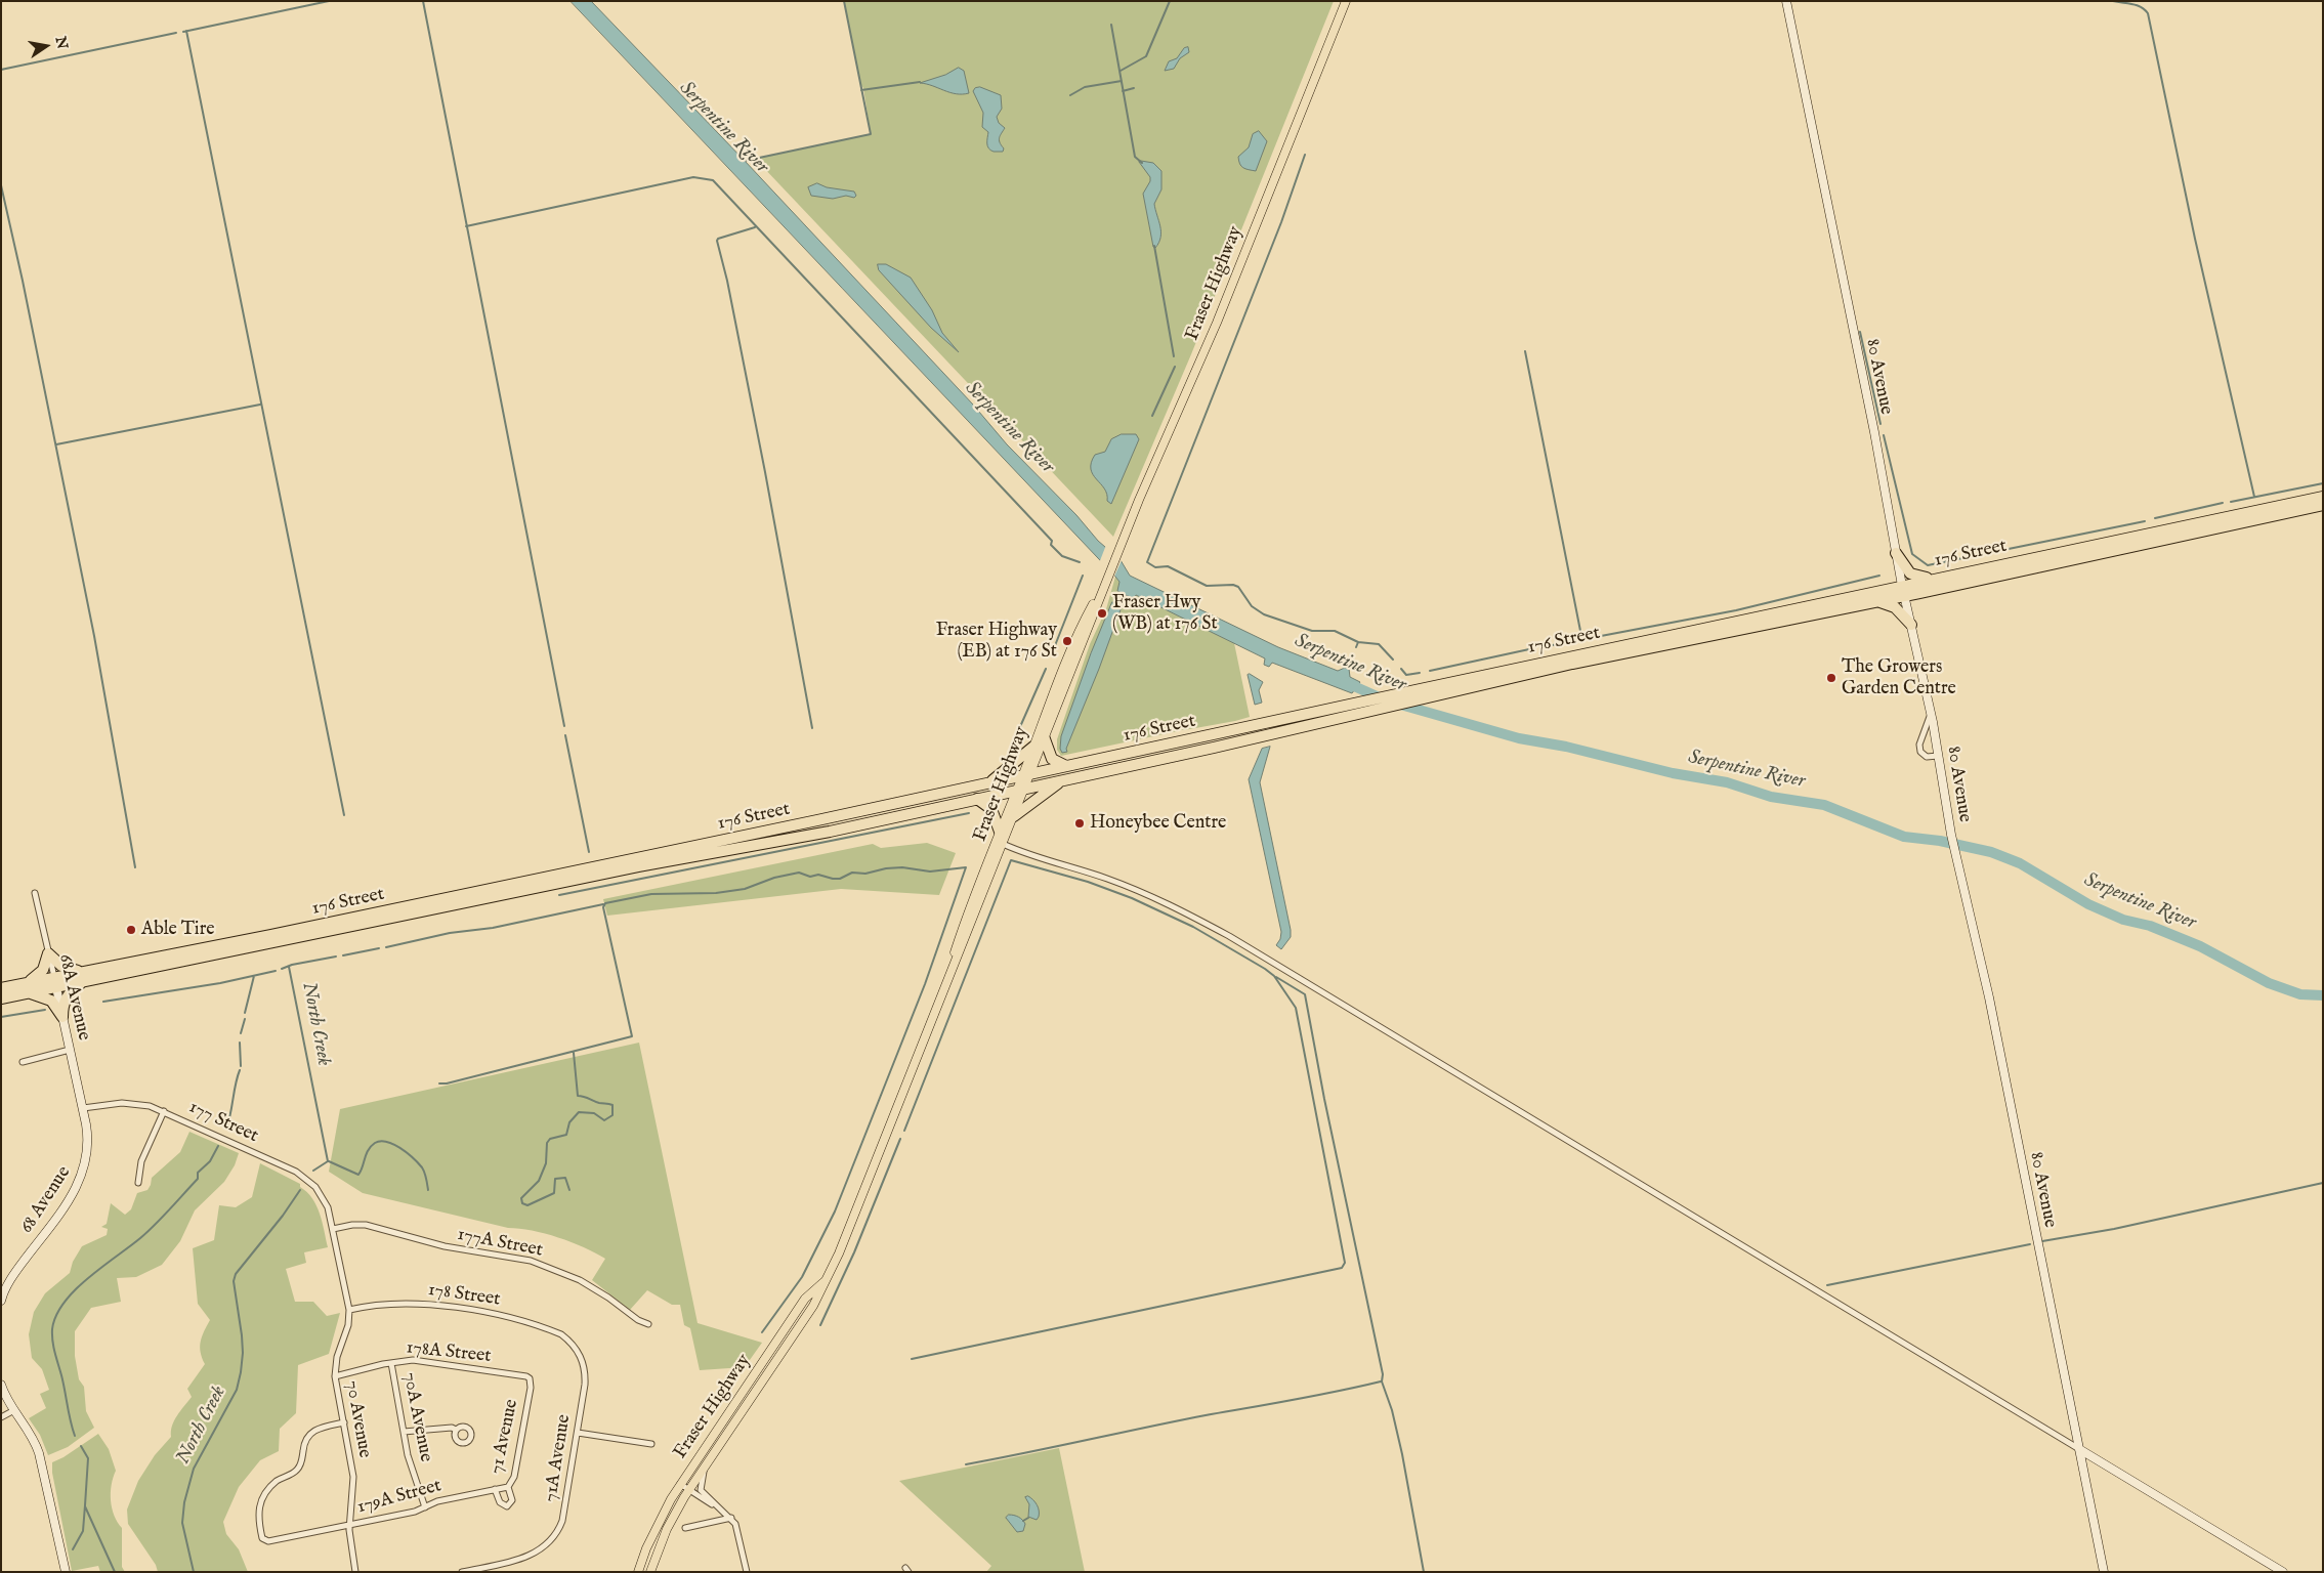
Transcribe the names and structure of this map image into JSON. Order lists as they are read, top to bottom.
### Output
{
  "streets": {
    "highway": ["176 Street"],
    "main road": [
      "Fraser Highway",
      "80 Avenue",
      "68A Avenue",
      "68 Avenue"
    ],
    "street": [
      "177 Street",
      "177A Street",
      "178 Street",
      "178A Street",
      "70A Avenue",
      "70 Avenue",
      "71 Avenue",
      "71A Avenue",
      "179A Street"
    ]
  },
  "crossings": [
    ["Fraser Highway", "176 Street"],
    ["80 Avenue", "176 Street"],
    ["176 Street", "68A Avenue"],
    ["68A Avenue", "177 Street"],
    ["68A Avenue", "68 Avenue"],
    ["177 Street", "68 Avenue"],
    ["177 Street", "70 Avenue"],
    ["177A Street", "70 Avenue"],
    ["178 Street", "70 Avenue"],
    ["178 Street", "71A Avenue"],
    ["178A Street", "70A Avenue"],
    ["178A Street", "70 Avenue"],
    ["178A Street", "71 Avenue"],
    ["70A Avenue", "179A Street"],
    ["70 Avenue", "179A Street"],
    ["71 Avenue", "179A Street"]
  ],
  "water": ["Serpentine River", "North Creek"],
  "places": [
    "Fraser Hwy (WB) at 176 St",
    "Fraser Highway (EB) at 176 St",
    "The Growers Garden Centre",
    "Honeybee Centre",
    "Able Tire"
  ],
  "north": "right"
}
